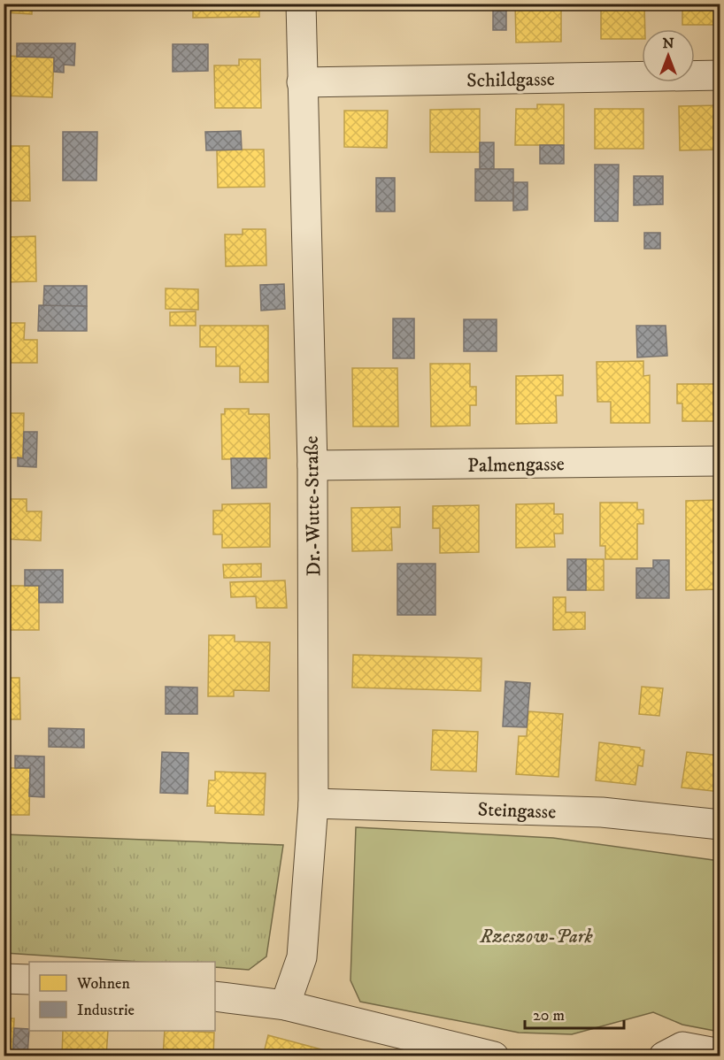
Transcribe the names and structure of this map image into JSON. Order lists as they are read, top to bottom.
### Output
{
  "streets": {
    "street": [
      "Schildgasse",
      "Palmengasse",
      "Dr.-Wutte-Straße",
      "Steingasse"
    ]
  },
  "crossings": [
    ["Schildgasse", "Dr.-Wutte-Straße"],
    ["Palmengasse", "Dr.-Wutte-Straße"],
    ["Dr.-Wutte-Straße", "Steingasse"]
  ],
  "parks": ["Rzeszow-Park"],
  "legend": ["Wohnen", "Industrie"],
  "scale_bar": "20 m",
  "north": "top"
}
